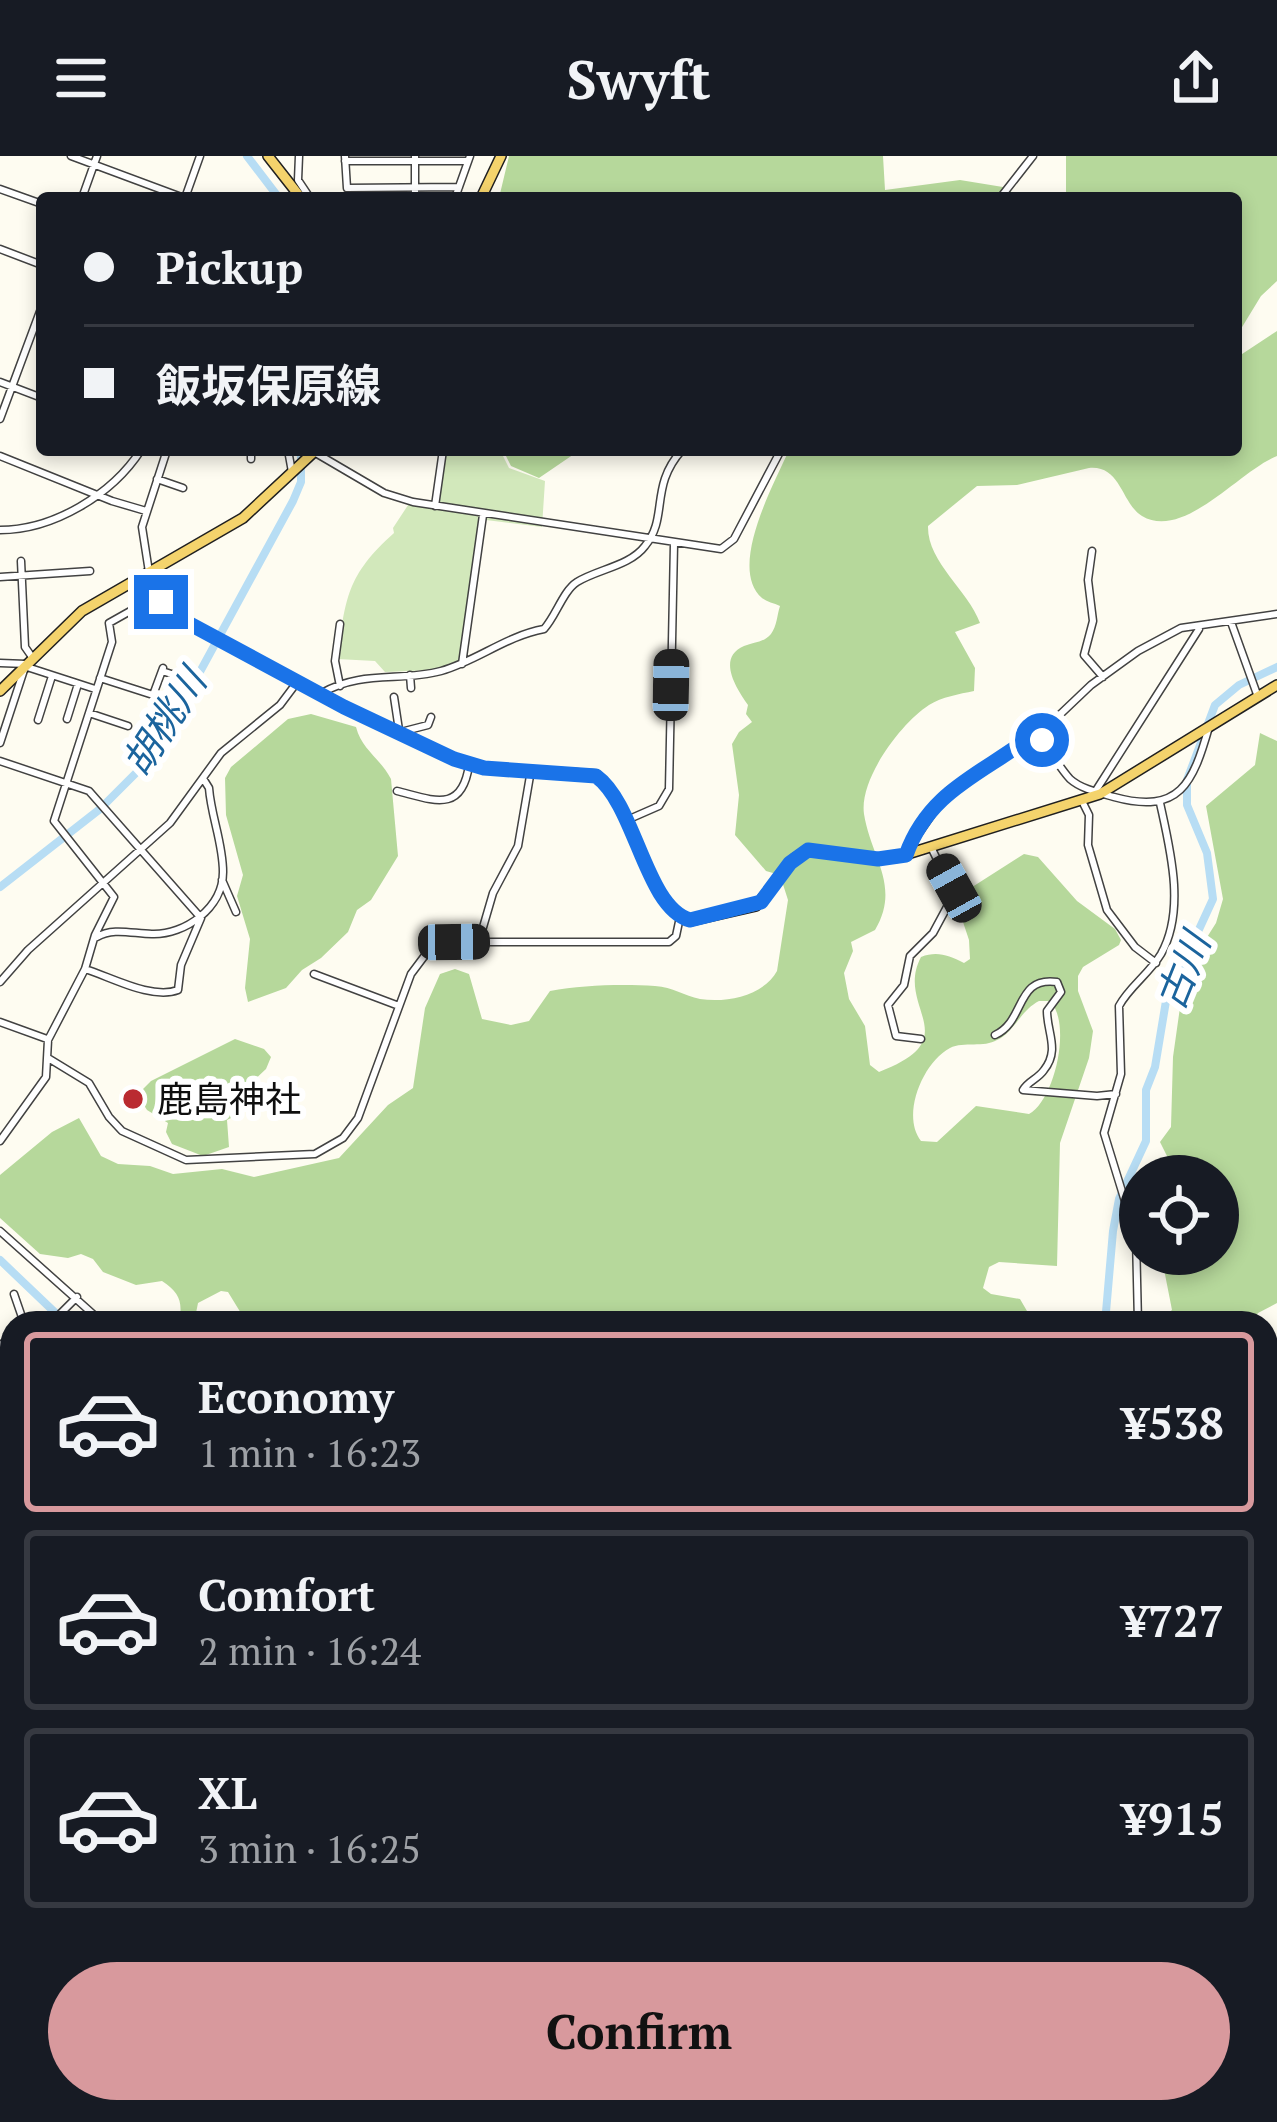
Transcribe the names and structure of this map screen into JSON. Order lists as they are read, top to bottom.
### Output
{
  "water": ["胡桃川", "古川"],
  "places": ["鹿島神社"],
  "page": {
    "header": "Swyft",
    "banner": ["Pickup", "飯坂保原線"],
    "list": [
      {
        "name": "Economy",
        "note": "1 min · 16:23",
        "value": "¥538"
      },
      {
        "name": "Comfort",
        "note": "2 min · 16:24",
        "value": "¥727"
      },
      {
        "name": "XL",
        "note": "3 min · 16:25",
        "value": "¥915"
      }
    ],
    "buttons": "Confirm"
  }
}
